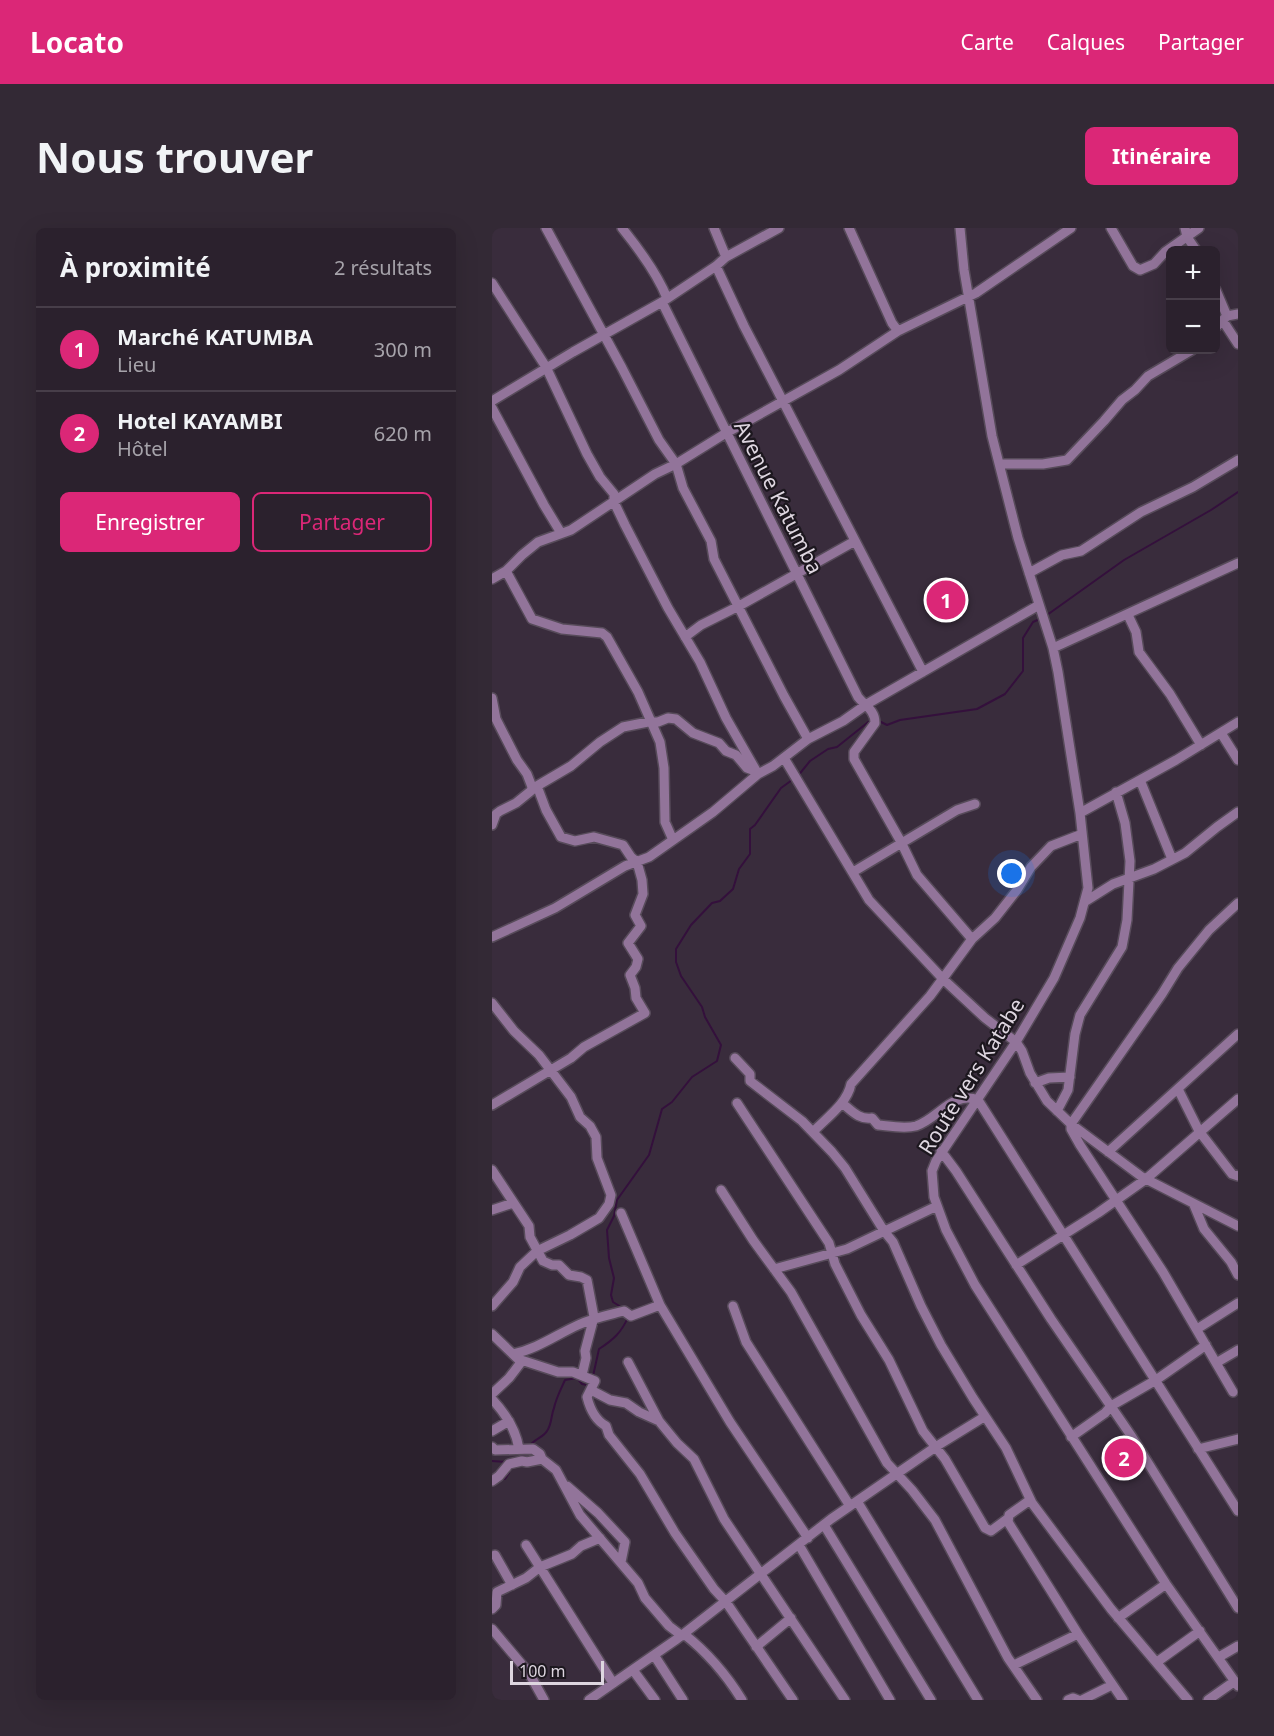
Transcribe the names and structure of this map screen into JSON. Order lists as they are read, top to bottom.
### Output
{
  "streets": {
    "street": ["Avenue Katumba", "Route vers Katabe"]
  },
  "scale_bar": "100 m",
  "page": {
    "header": "Locato",
    "nav": ["Carte", "Calques", "Partager"],
    "buttons": [
      "Itinéraire",
      ["Enregistrer", "Partager"]
    ],
    "title": "Nous trouver",
    "heading": ["À proximité", "2 résultats"],
    "map_buttons": ["+", "−"],
    "list": [
      {
        "mark": "1",
        "name": "Marché KATUMBA",
        "note": "Lieu",
        "value": "300 m"
      },
      {
        "mark": "2",
        "name": "Hotel KAYAMBI",
        "note": "Hôtel",
        "value": "620 m"
      }
    ],
    "pins": ["1", "2"],
    "scale": "100 m"
  }
}
